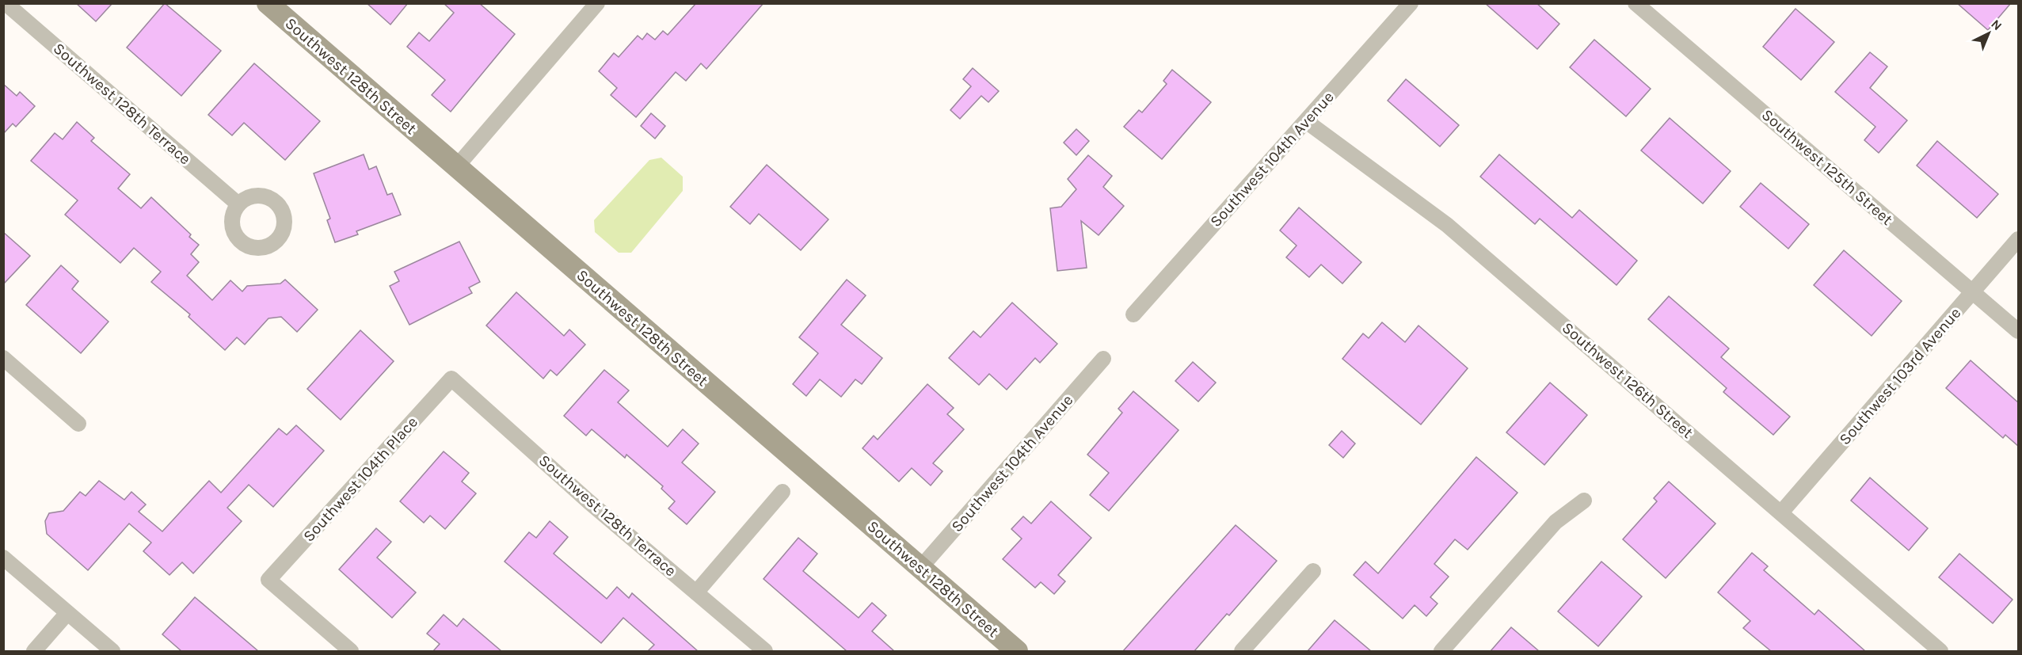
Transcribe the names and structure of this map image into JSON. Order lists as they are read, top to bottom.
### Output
{
  "streets": {
    "street": [
      "Southwest 128th Street",
      "Southwest 128th Terrace",
      "Southwest 104th Avenue",
      "Southwest 125th Street",
      "Southwest 103rd Avenue",
      "Southwest 126th Street",
      "Southwest 104th Place"
    ]
  },
  "crossings": [
    ["Southwest 128th Street", "Southwest 104th Avenue"],
    ["Southwest 128th Terrace", "Southwest 104th Place"],
    ["Southwest 104th Avenue", "Southwest 126th Street"],
    ["Southwest 125th Street", "Southwest 103rd Avenue"],
    ["Southwest 103rd Avenue", "Southwest 126th Street"]
  ],
  "north": "top right"
}
